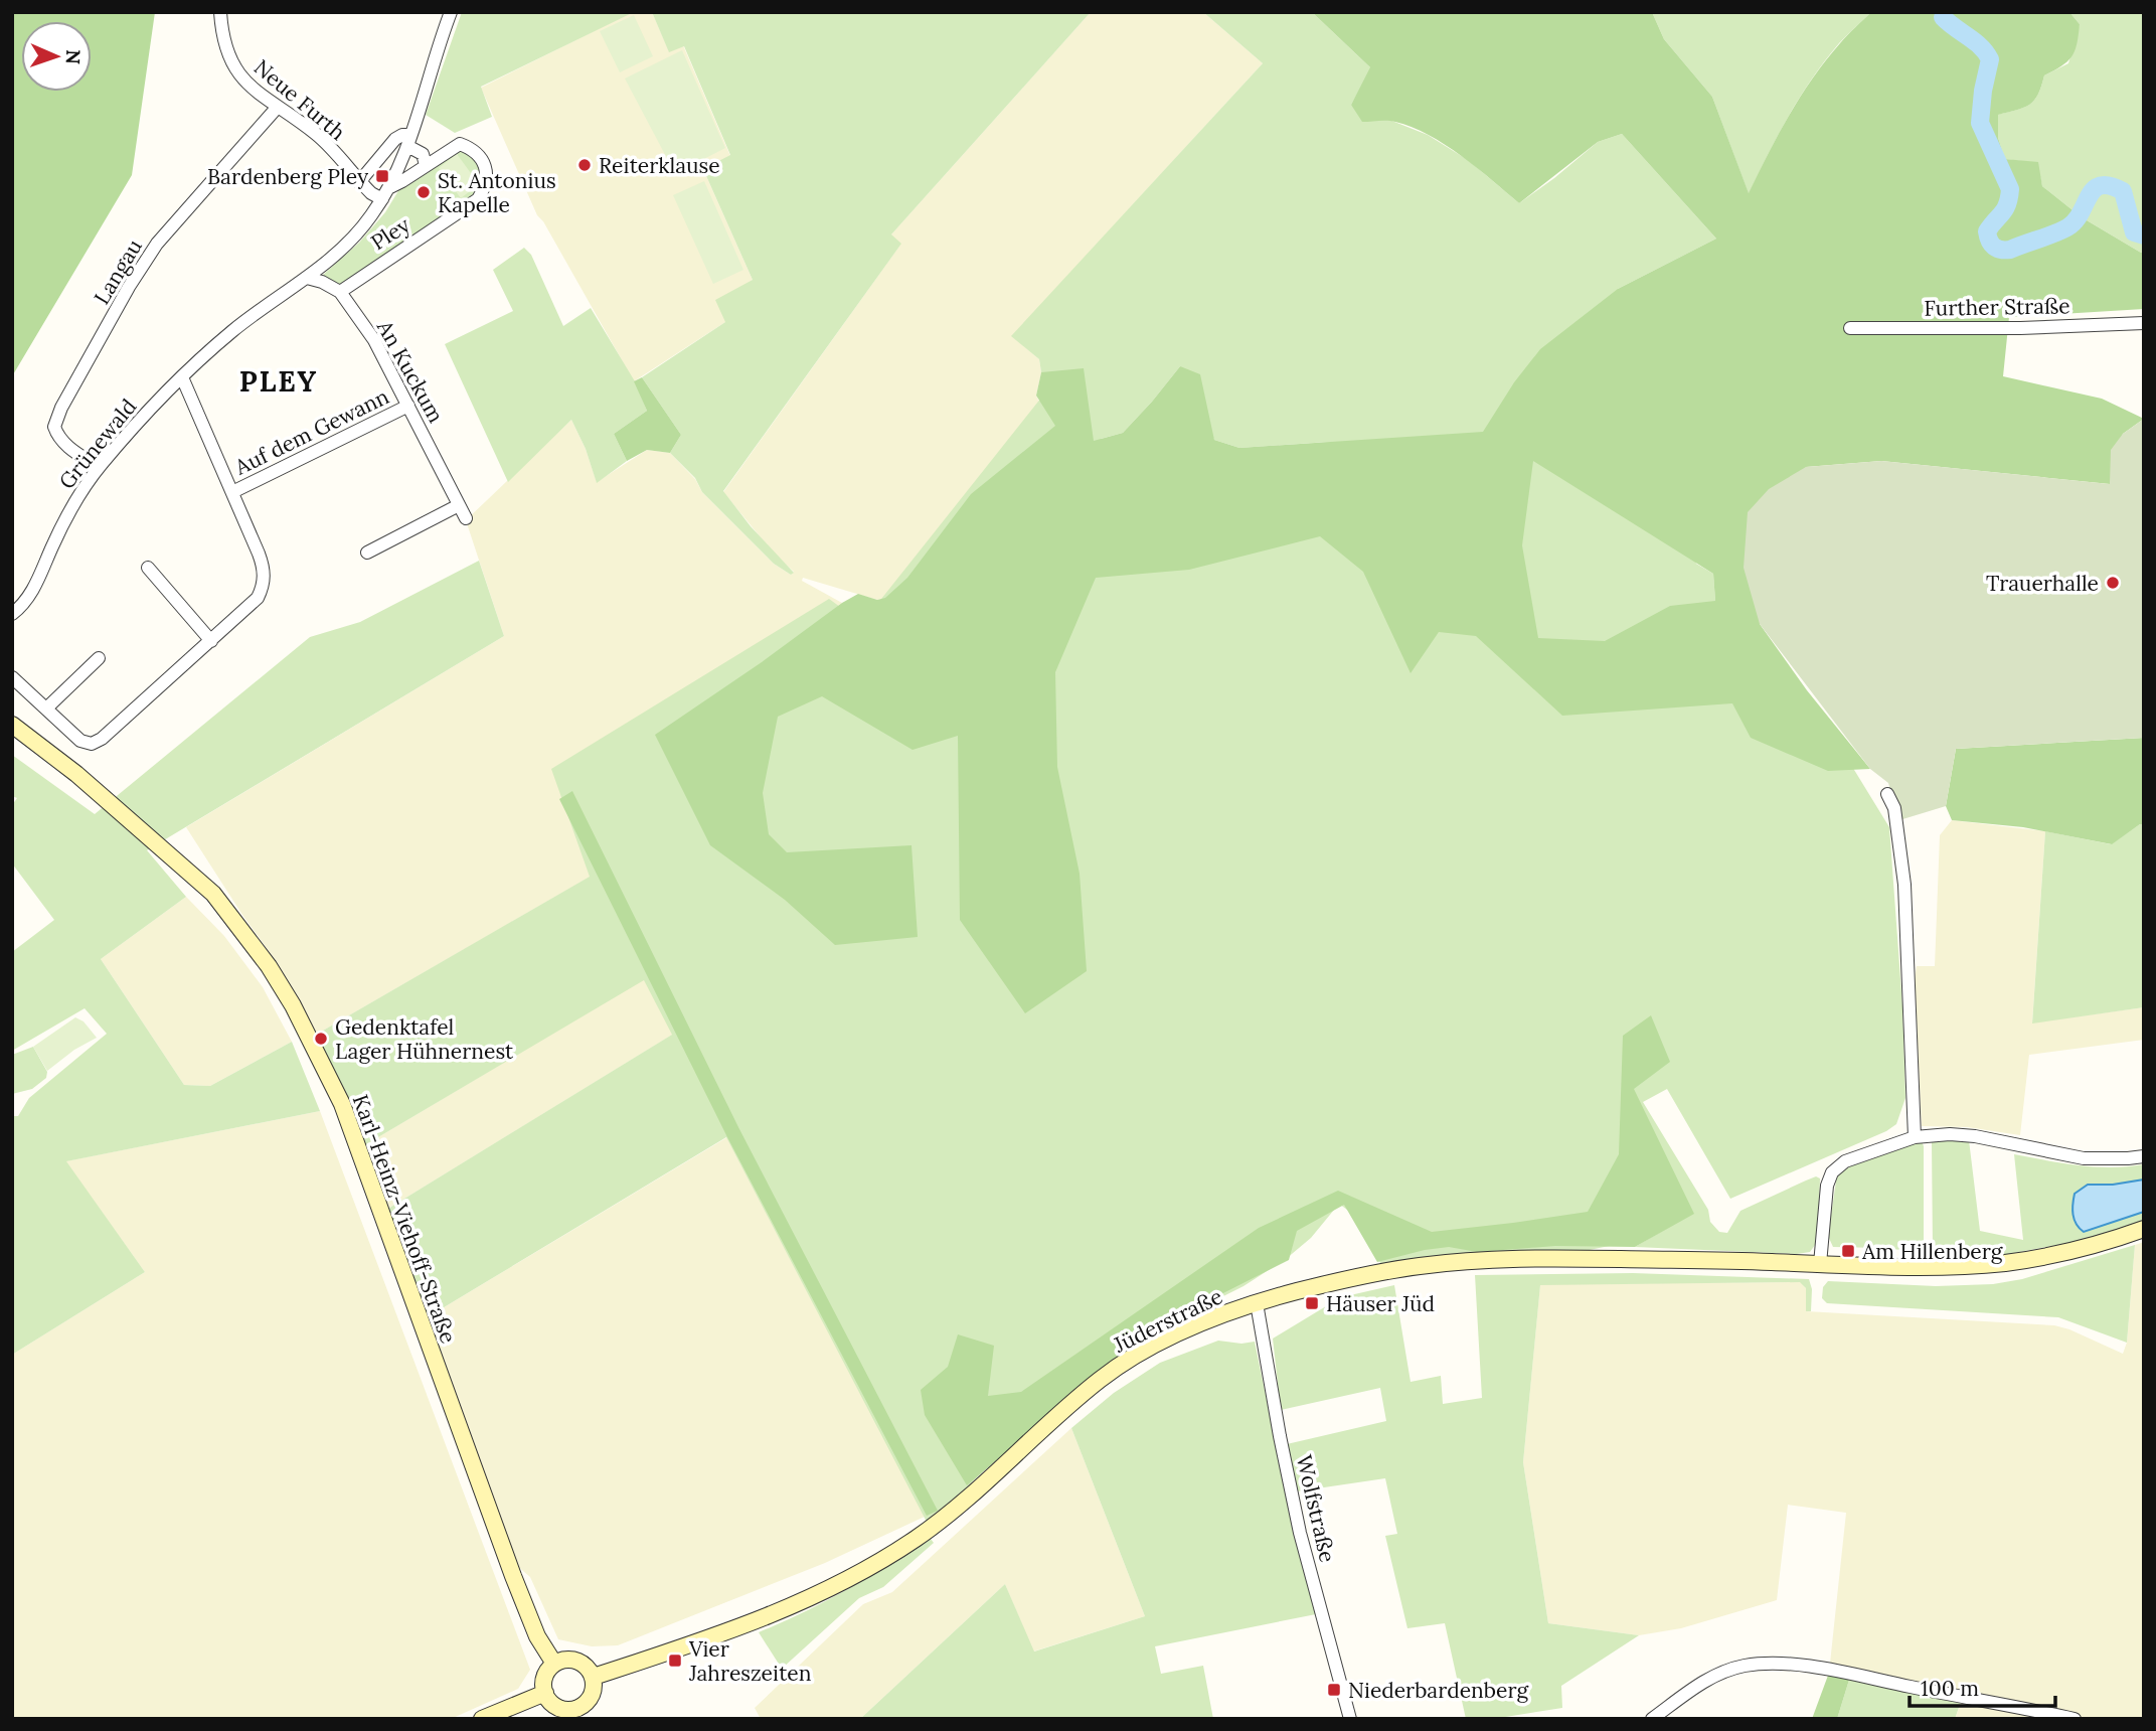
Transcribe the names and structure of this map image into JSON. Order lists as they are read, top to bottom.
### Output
{
  "streets": {
    "main road": ["Karl-Heinz-Viehoff-Straße", "Jüderstraße"],
    "street": [
      "Neue Furth",
      "Pley",
      "Langau",
      "Further Straße",
      "An Kuckum",
      "Auf dem Gewann",
      "Grünewald",
      "Wolfstraße"
    ]
  },
  "crossings": [
    ["Neue Furth", "Pley"],
    ["Neue Furth", "Langau"],
    ["Pley", "An Kuckum"],
    ["Pley", "Grünewald"],
    ["Langau", "Grünewald"],
    ["An Kuckum", "Auf dem Gewann"],
    ["Auf dem Gewann", "Grünewald"],
    ["Karl-Heinz-Viehoff-Straße", "Jüderstraße"],
    ["Jüderstraße", "Wolfstraße"]
  ],
  "districts": ["PLEY"],
  "places": {
    "other": [
      "Reiterklause",
      "St. Antonius Kapelle",
      "Trauerhalle",
      "Gedenktafel Lager Hühnernest"
    ],
    "transit": [
      "Bardenberg Pley",
      "Am Hillenberg",
      "Häuser Jüd",
      "Vier Jahreszeiten",
      "Niederbardenberg"
    ]
  },
  "scale_bar": "100 m",
  "north": "right"
}
